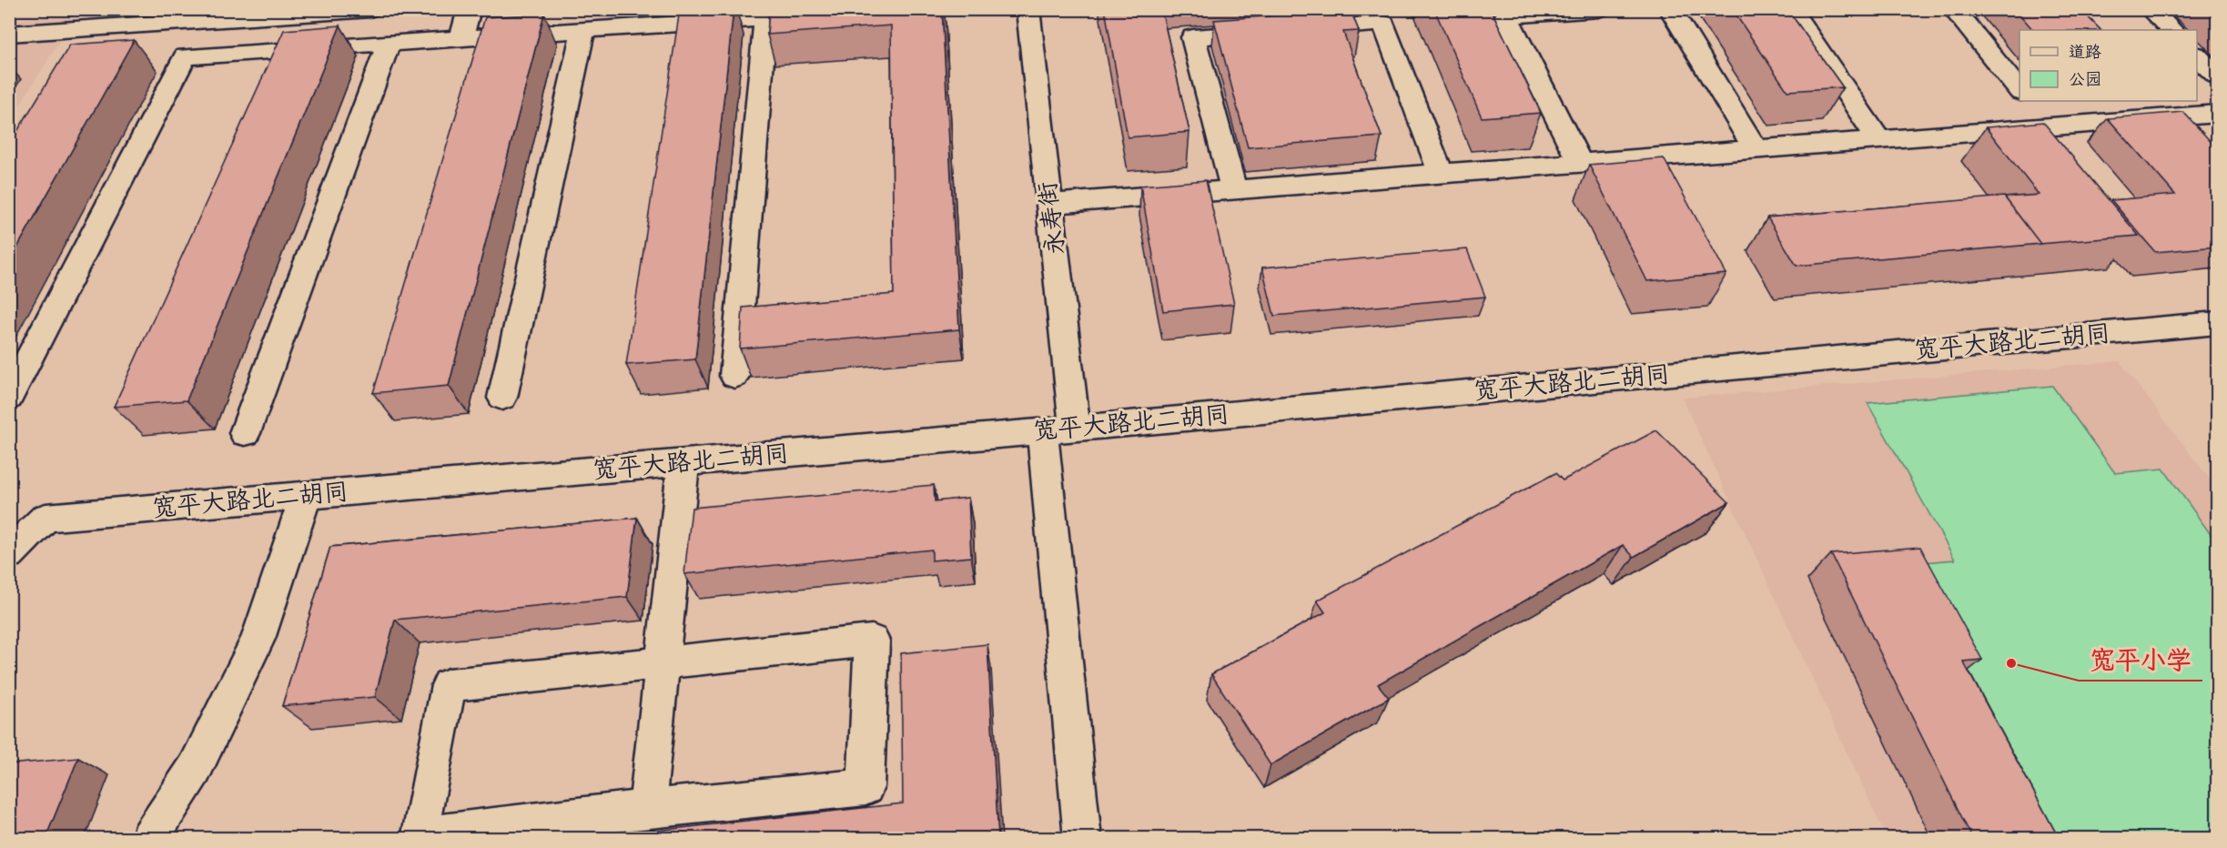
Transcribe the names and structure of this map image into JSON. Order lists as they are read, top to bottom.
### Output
{
  "streets": {
    "street": ["永寿街", "宽平大路北二胡同"]
  },
  "crossings": [
    ["永寿街", "宽平大路北二胡同"]
  ],
  "places": ["宽平小学"],
  "legend": ["道路", "公园"]
}
